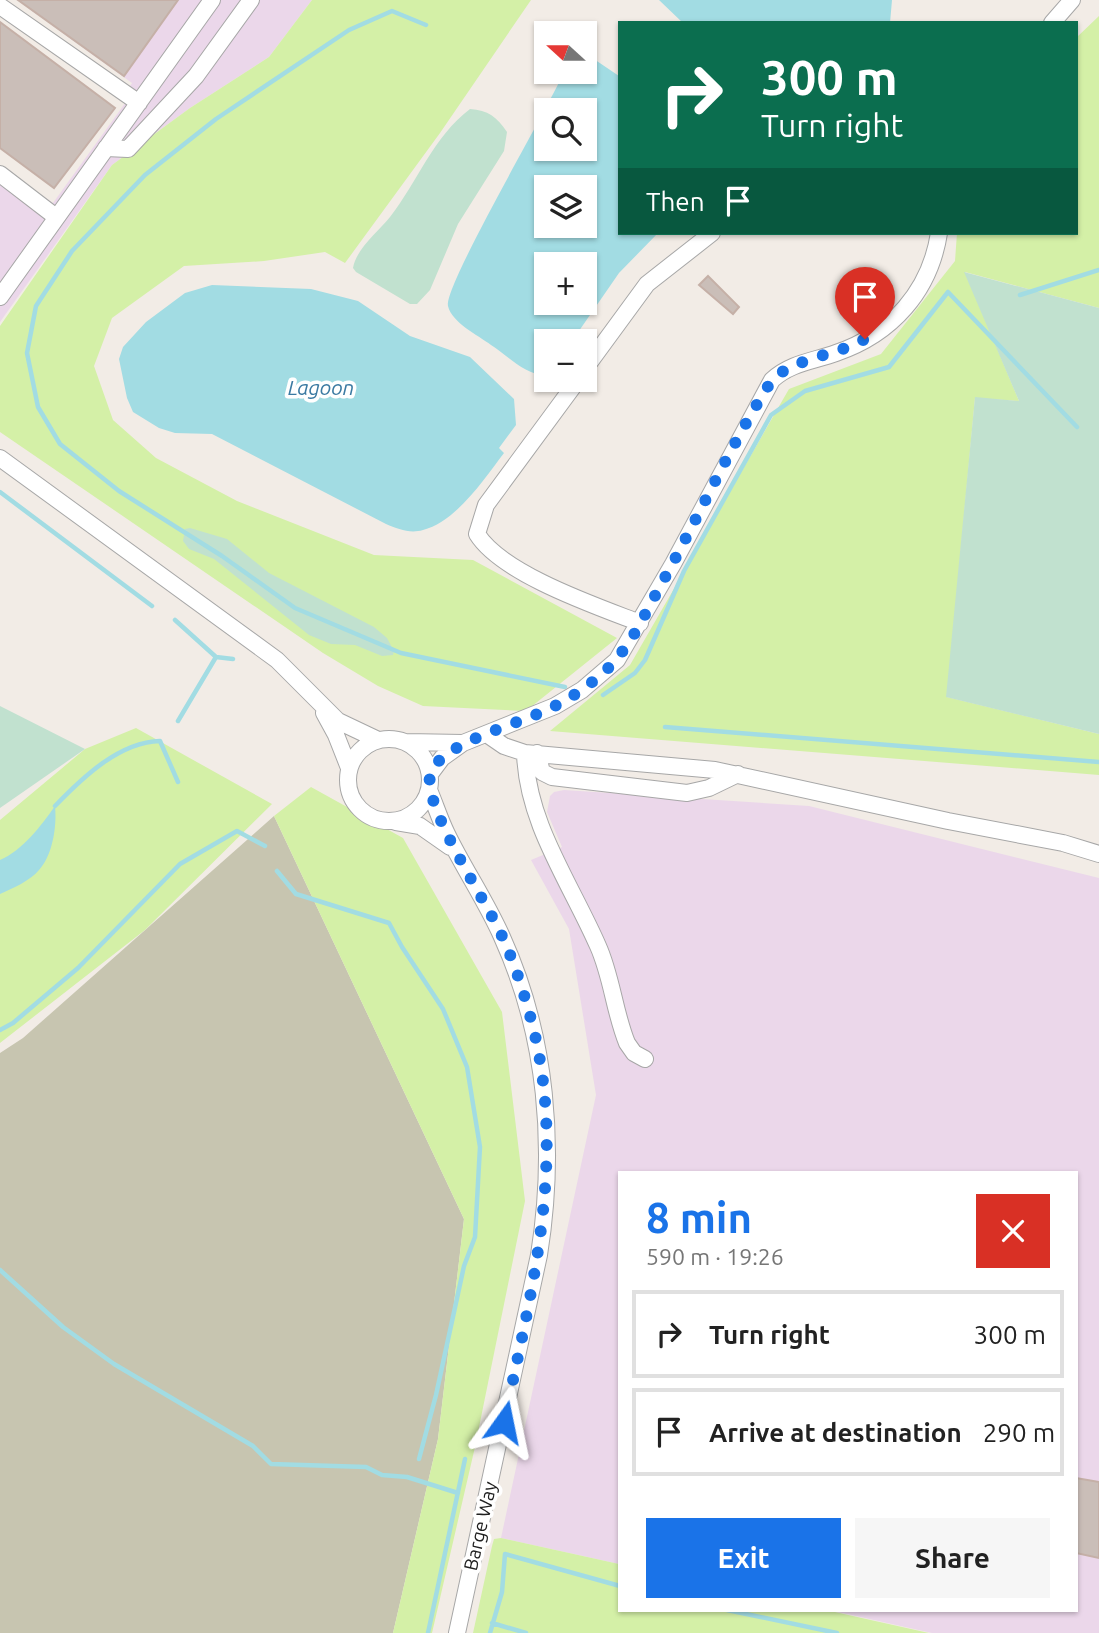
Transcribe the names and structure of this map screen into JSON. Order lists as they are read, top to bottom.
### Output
{
  "streets": {
    "street": ["Barge Way"]
  },
  "water": ["Lagoon"],
  "north": "left",
  "page": {
    "map_buttons": ["+", "−"],
    "turn": ["300 m", "Turn right"],
    "then": "Then",
    "heading": ["8 min", "590 m · 19:26"],
    "list": [
      {
        "name": "Turn right",
        "value": "300 m"
      },
      {
        "name": "Arrive at destination",
        "value": "290 m"
      }
    ],
    "buttons": ["Exit", "Share"]
  }
}
